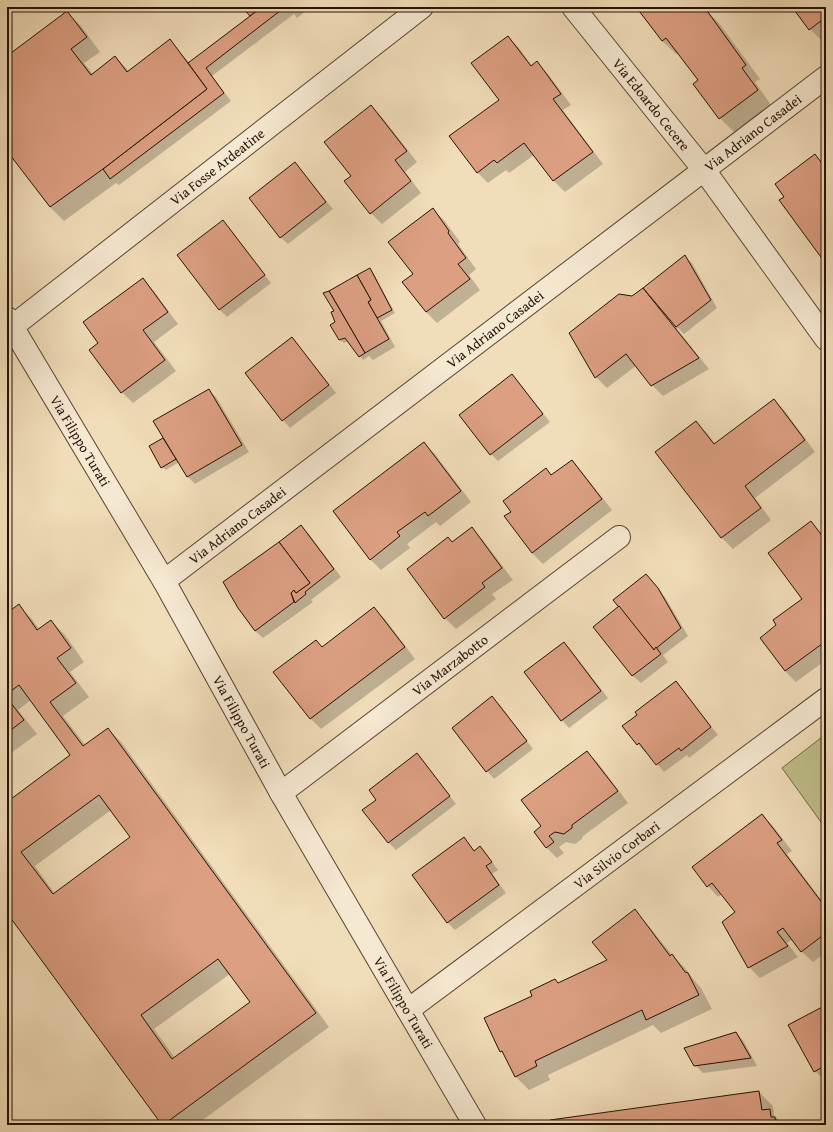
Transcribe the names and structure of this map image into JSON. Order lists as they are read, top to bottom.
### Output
{
  "streets": {
    "street": [
      "Via Edoardo Cecere",
      "Via Adriano Casadei",
      "Via Fosse Ardeatine",
      "Via Filippo Turati",
      "Via Marzabotto",
      "Via Silvio Corbari"
    ]
  },
  "crossings": [
    ["Via Edoardo Cecere", "Via Adriano Casadei"],
    ["Via Adriano Casadei", "Via Filippo Turati"],
    ["Via Fosse Ardeatine", "Via Filippo Turati"],
    ["Via Filippo Turati", "Via Marzabotto"],
    ["Via Filippo Turati", "Via Silvio Corbari"]
  ]
}
